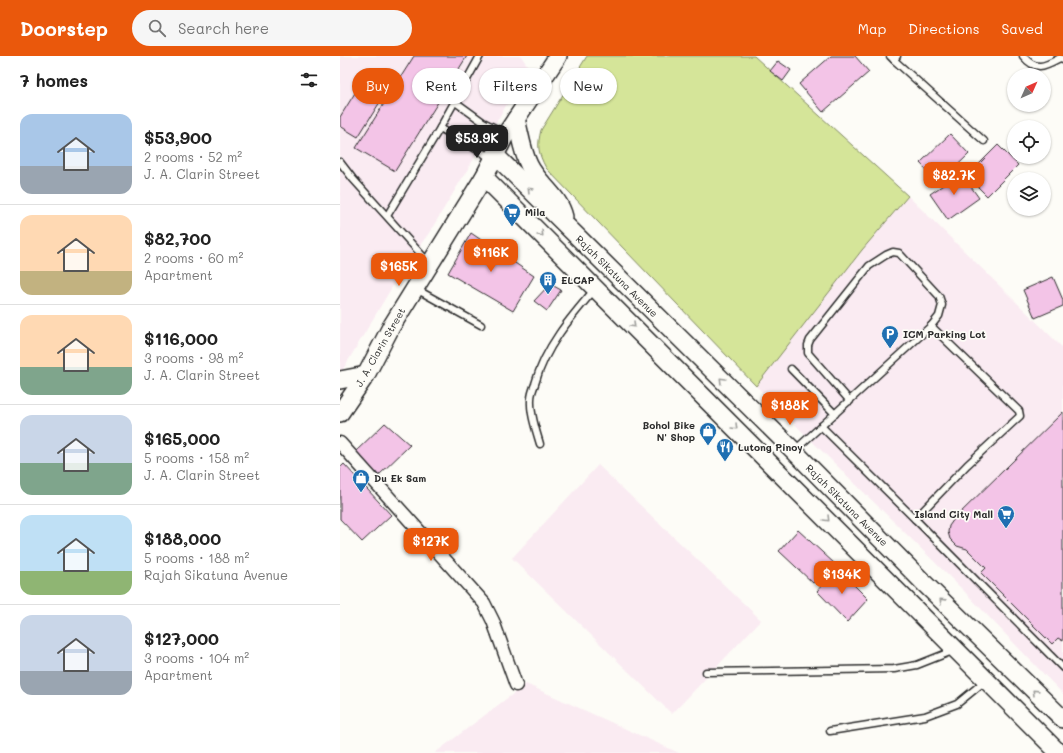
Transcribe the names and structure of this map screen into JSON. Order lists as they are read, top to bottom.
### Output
{
  "streets": {
    "main road": ["Rajah Sikatuna Avenue", "J. A. Clarin Street"]
  },
  "crossings": [
    ["Rajah Sikatuna Avenue", "J. A. Clarin Street"]
  ],
  "places": {
    "supermarket": ["Mila", "Island City Mall"],
    "building": ["ELCAP"],
    "parking": ["ICM Parking Lot"],
    "shop": ["Bohol Bike N' Shop", "Du Ek Sam"],
    "restaurant": ["Lutong Pinoy"]
  },
  "north": "top right",
  "page": {
    "header": "Doorstep",
    "search": "Search here",
    "nav": ["Map", "Directions", "Saved"],
    "heading": "7 homes",
    "chip": [
      "Buy",
      "Rent",
      "Filters",
      "New"
    ],
    "list": [
      {
        "name": "$53,900",
        "note": "2 rooms · 52 m² · J. A. Clarin Street"
      },
      {
        "name": "$82,700",
        "note": "2 rooms · 60 m² · Apartment"
      },
      {
        "name": "$116,000",
        "note": "3 rooms · 98 m² · J. A. Clarin Street"
      },
      {
        "name": "$165,000",
        "note": "5 rooms · 158 m² · J. A. Clarin Street"
      },
      {
        "name": "$188,000",
        "note": "5 rooms · 188 m² · Rajah Sikatuna Avenue"
      },
      {
        "name": "$127,000",
        "note": "3 rooms · 104 m² · Apartment"
      }
    ],
    "price": [
      "$53.9K",
      "$82.7K",
      "$116K",
      "$165K",
      "$188K",
      "$127K",
      "$134K"
    ]
  }
}
